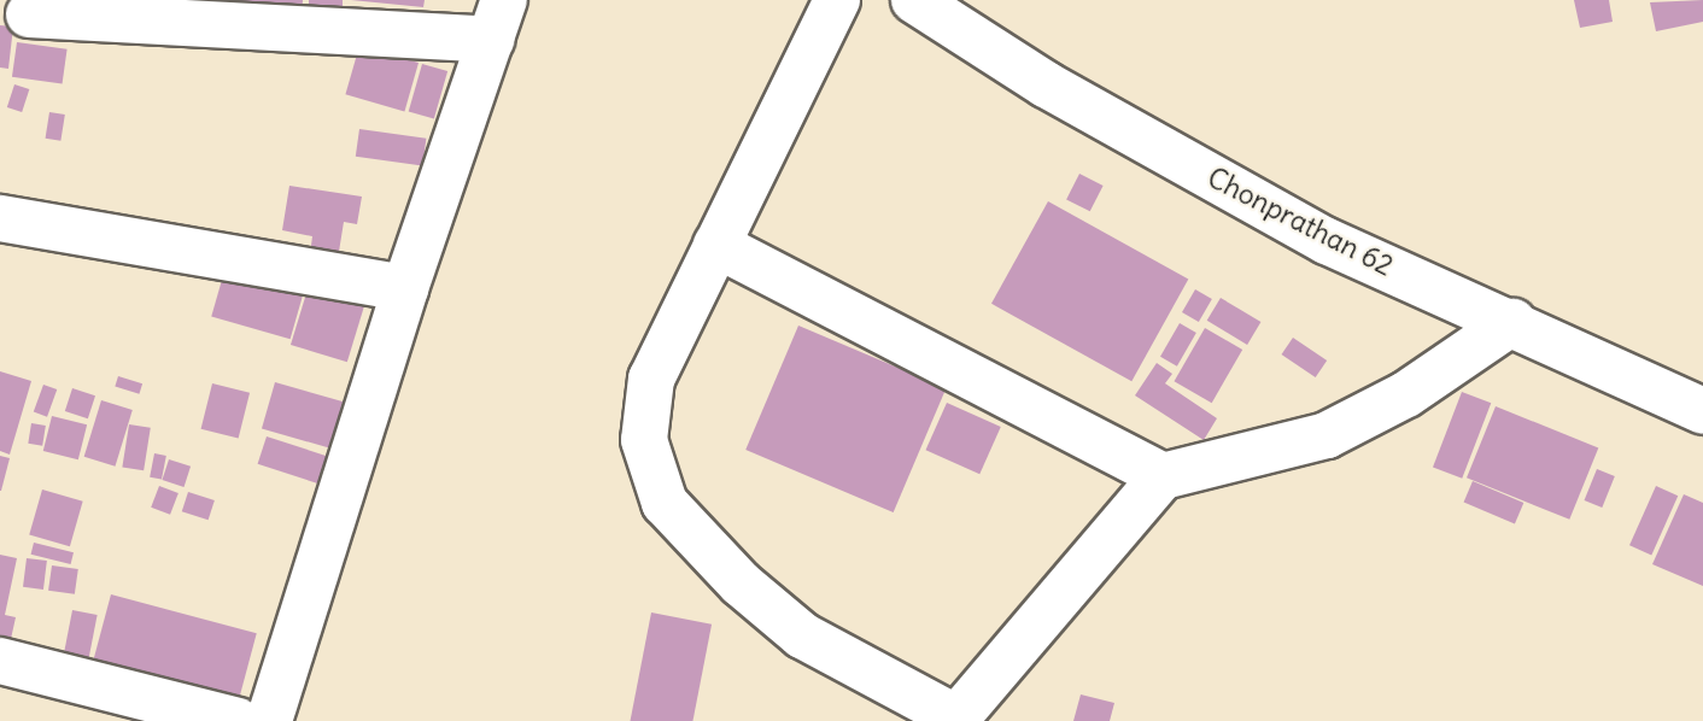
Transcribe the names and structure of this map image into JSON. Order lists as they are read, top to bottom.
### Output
{
  "streets": {
    "street": ["Chonprathan 62"]
  }
}
